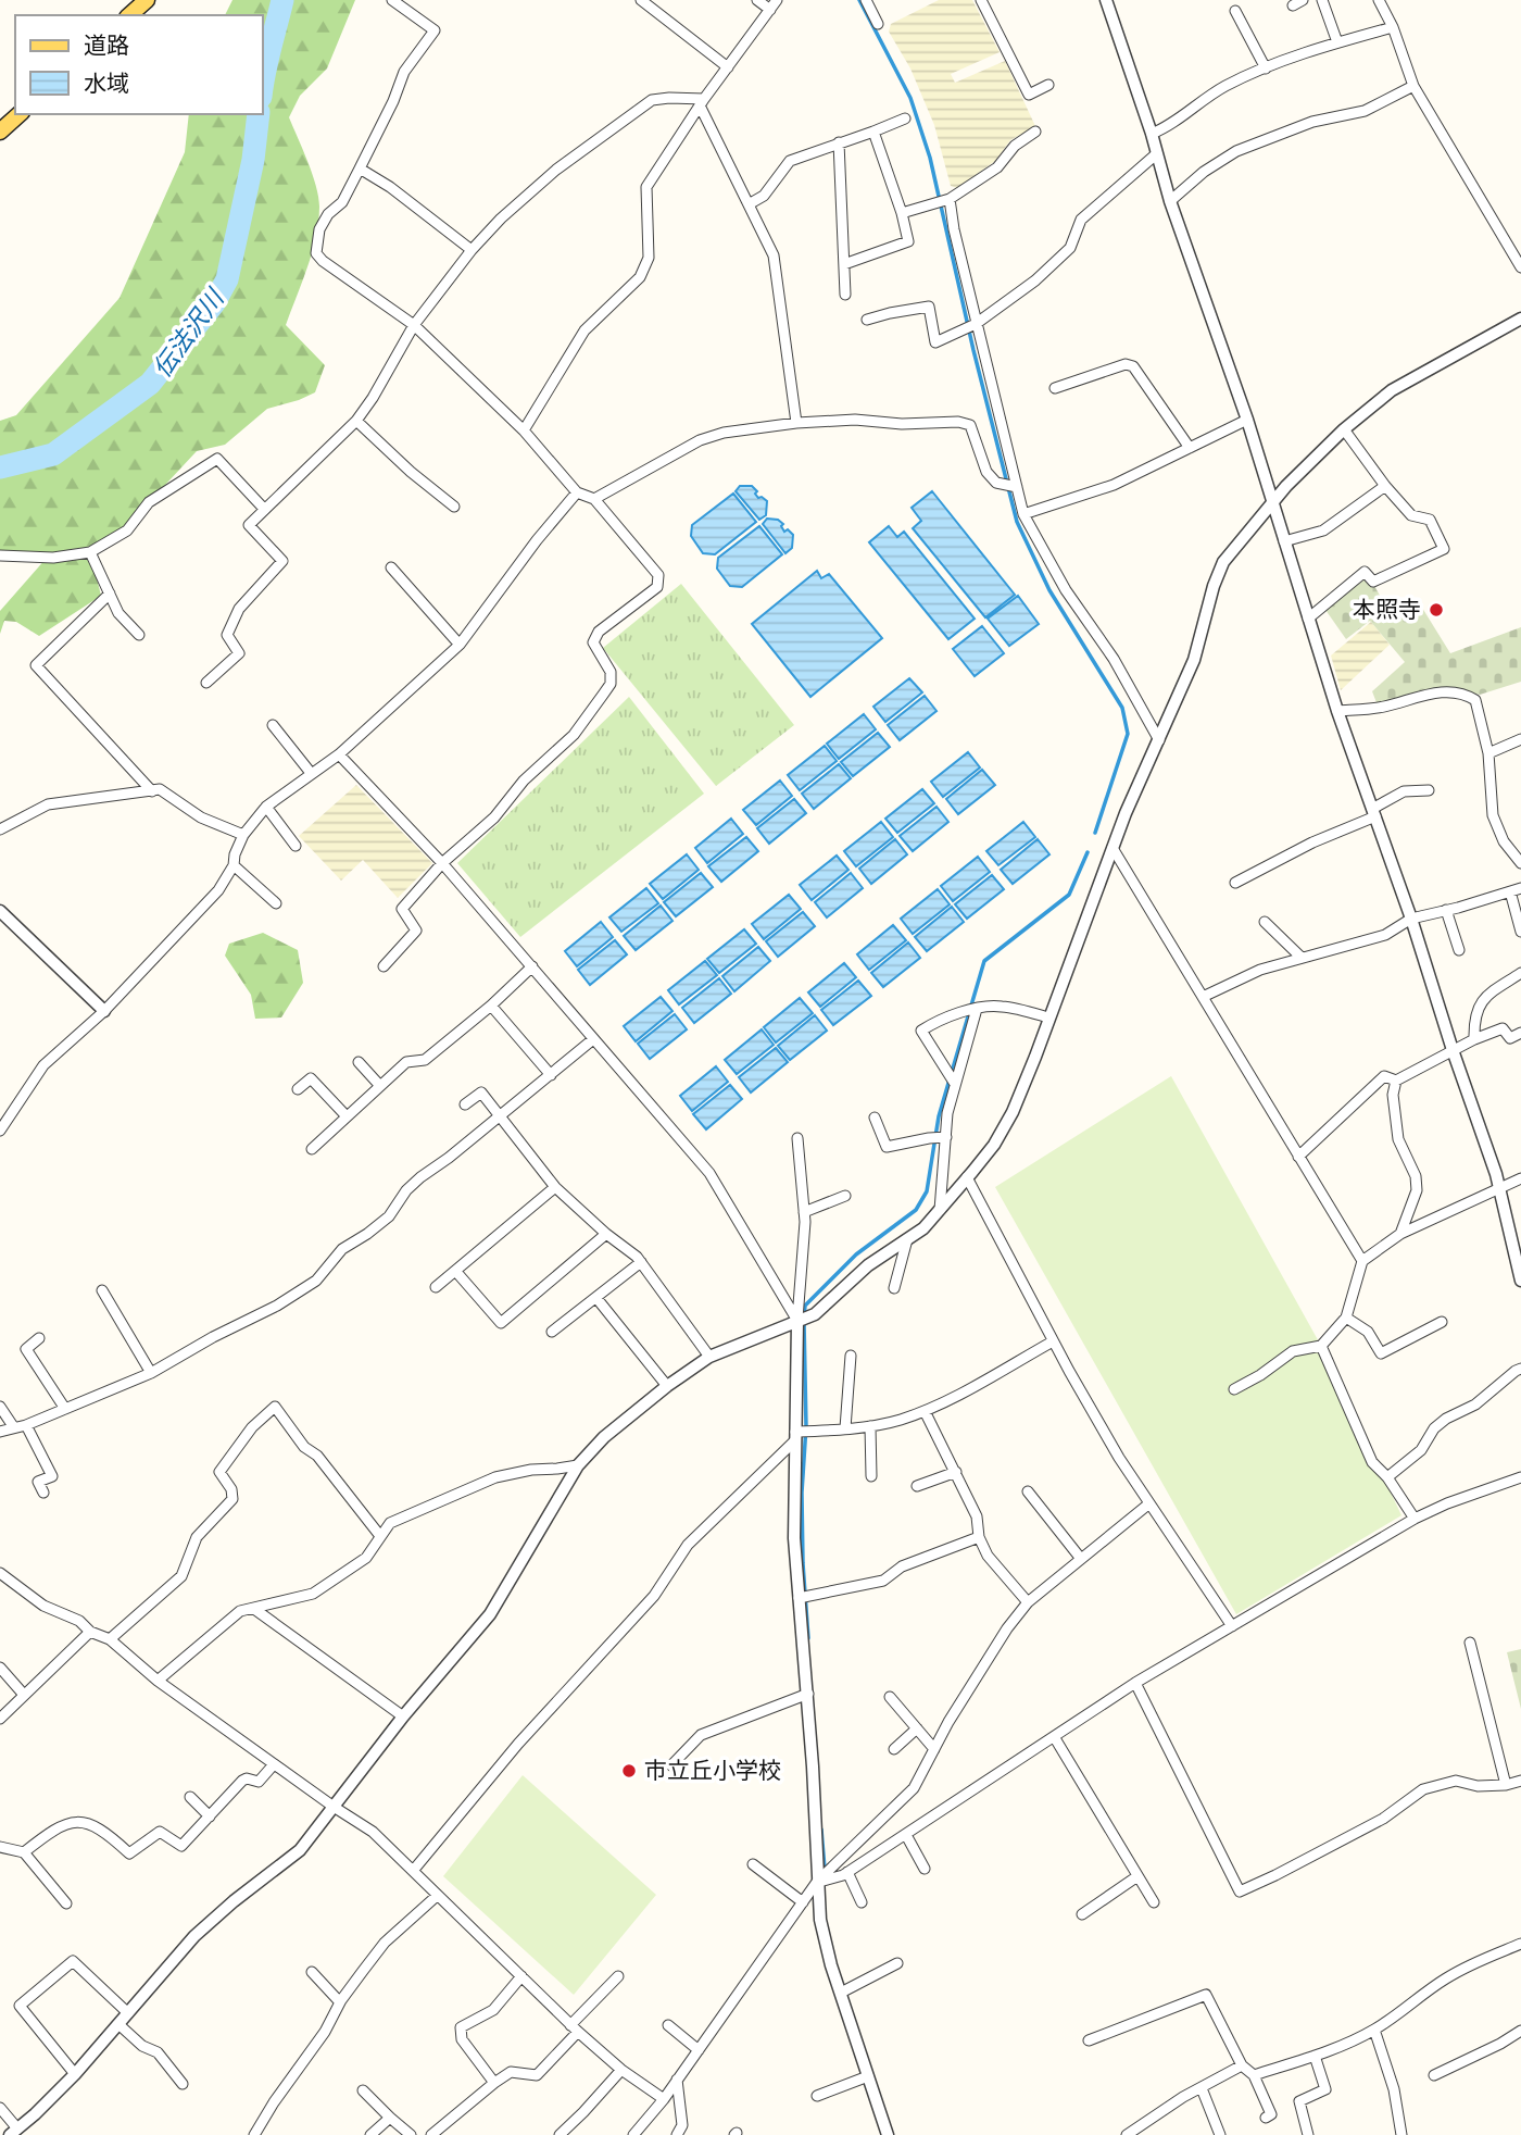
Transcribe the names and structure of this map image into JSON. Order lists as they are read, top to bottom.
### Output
{
  "water": ["伝法沢川"],
  "places": ["本照寺", "市立丘小学校"],
  "legend": ["道路", "水域"]
}
